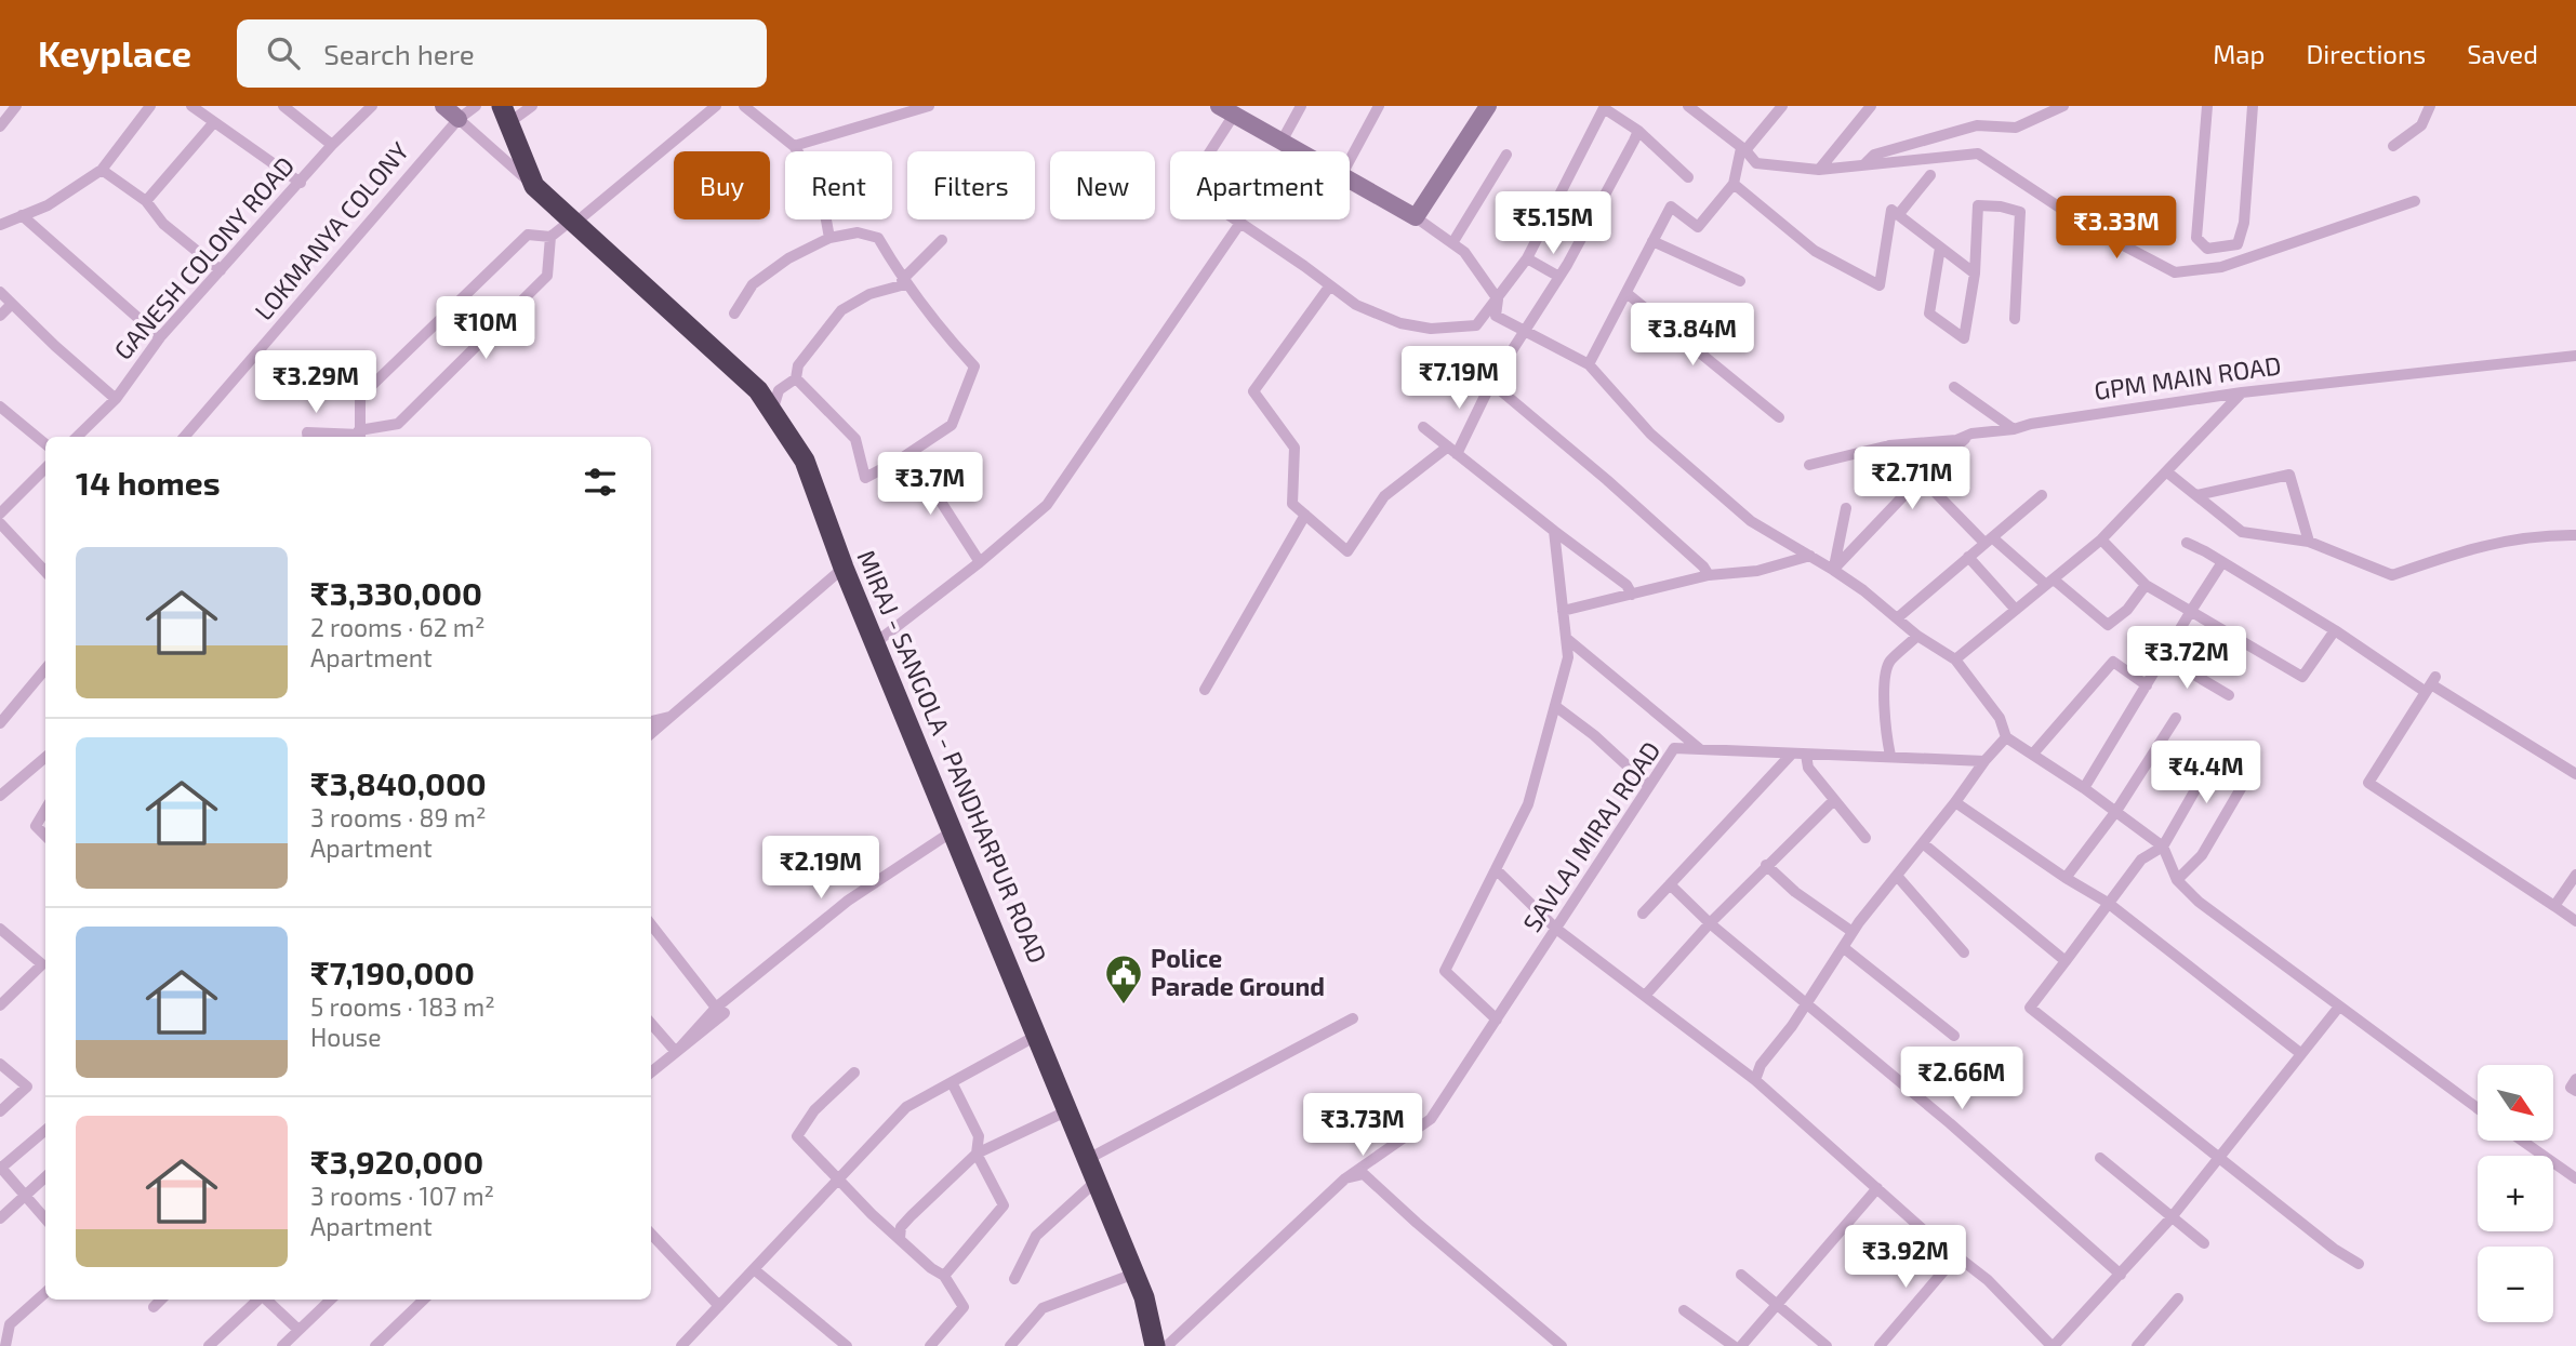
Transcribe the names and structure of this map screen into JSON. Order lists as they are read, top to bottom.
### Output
{
  "streets": {
    "highway": ["MIRAJ - SANGOLA - PANDHARPUR ROAD"],
    "street": [
      "LOKMANYA COLONY",
      "GANESH COLONY ROAD",
      "GPM MAIN ROAD",
      "SAVLAJ MIRAJ ROAD"
    ]
  },
  "places": {
    "public building": ["Police Parade Ground"]
  },
  "north": "bottom right",
  "page": {
    "header": "Keyplace",
    "search": "Search here",
    "nav": ["Map", "Directions", "Saved"],
    "chip": [
      "Buy",
      "Rent",
      "Filters",
      "New",
      "Apartment"
    ],
    "price": [
      "₹5.15M",
      "₹3.33M",
      "₹10M",
      "₹3.84M",
      "₹7.19M",
      "₹3.29M",
      "₹2.71M",
      "₹3.7M",
      "₹3.72M",
      "₹4.4M",
      "₹2.19M",
      "₹2.66M",
      "₹3.73M",
      "₹3.92M"
    ],
    "heading": "14 homes",
    "list": [
      {
        "name": "₹3,330,000",
        "note": "2 rooms · 62 m² · Apartment"
      },
      {
        "name": "₹3,840,000",
        "note": "3 rooms · 89 m² · Apartment"
      },
      {
        "name": "₹7,190,000",
        "note": "5 rooms · 183 m² · House"
      },
      {
        "name": "₹3,920,000",
        "note": "3 rooms · 107 m² · Apartment"
      }
    ],
    "map_buttons": ["+", "−"]
  }
}
